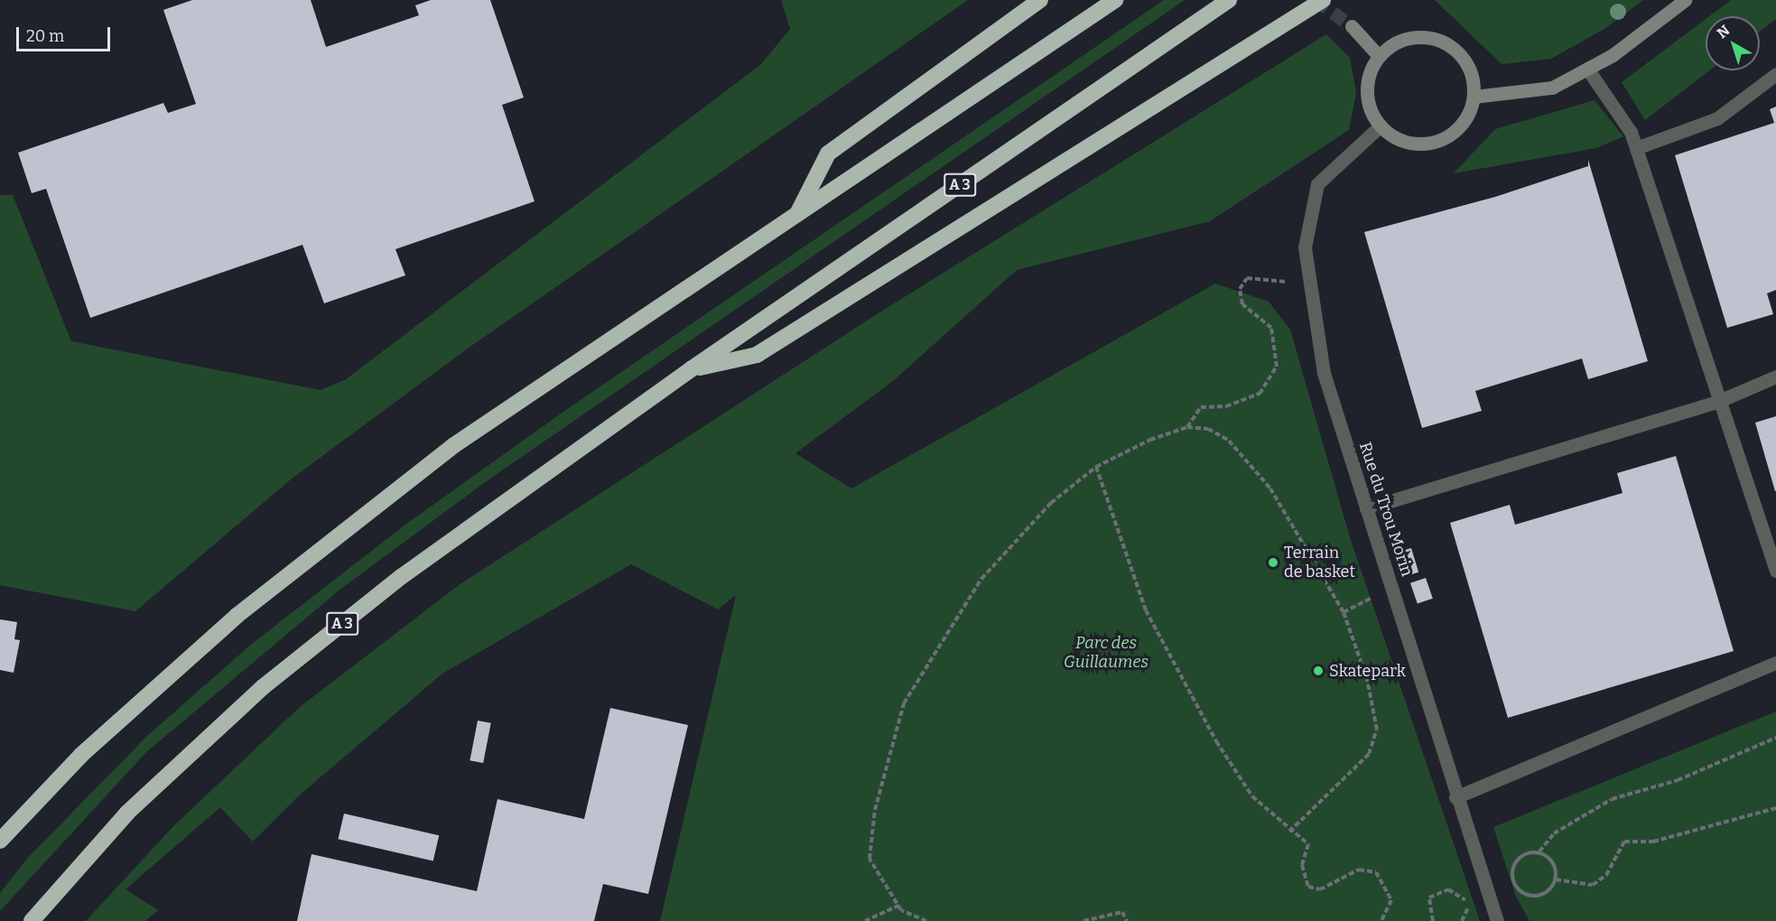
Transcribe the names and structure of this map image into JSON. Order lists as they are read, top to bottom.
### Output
{
  "streets": {
    "highway": ["A 3"],
    "street": ["Rue du Trou Morin"]
  },
  "parks": ["Parc des Guillaumes"],
  "places": ["Terrain de basket", "Skatepark"],
  "scale_bar": "20 m",
  "north": "top left"
}
